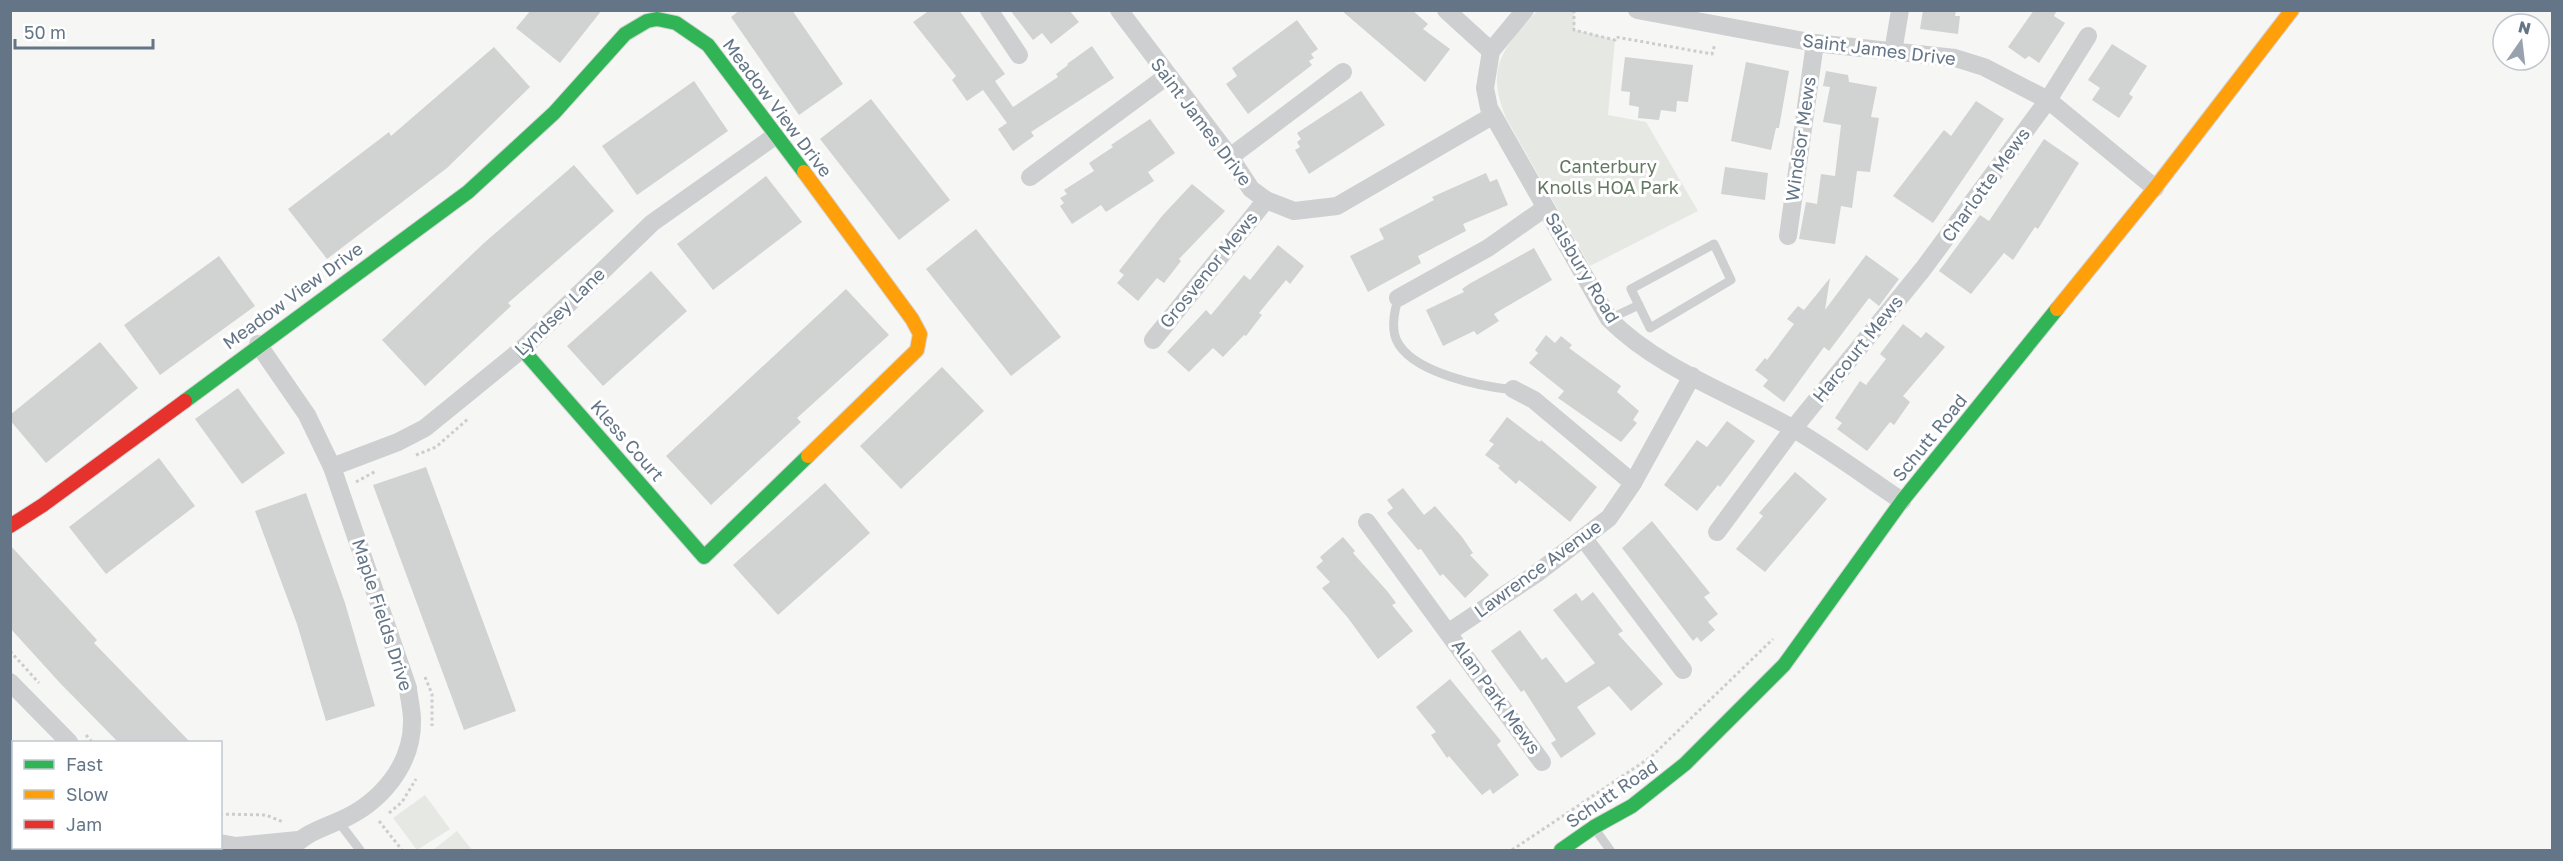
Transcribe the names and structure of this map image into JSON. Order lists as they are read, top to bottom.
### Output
{
  "streets": {
    "street": [
      "Saint James Drive",
      "Meadow View Drive",
      "Windsor Mews",
      "Charlotte Mews",
      "Salsbury Road",
      "Grosvenor Mews",
      "Lyndsey Lane",
      "Harcourt Mews",
      "Schutt Road",
      "Kless Court",
      "Lawrence Avenue",
      "Maple Fields Drive",
      "Alan Park Mews"
    ]
  },
  "crossings": [
    ["Saint James Drive", "Windsor Mews"],
    ["Saint James Drive", "Charlotte Mews"],
    ["Saint James Drive", "Salsbury Road"],
    ["Saint James Drive", "Grosvenor Mews"],
    ["Saint James Drive", "Schutt Road"],
    ["Meadow View Drive", "Lyndsey Lane"],
    ["Meadow View Drive", "Kless Court"],
    ["Meadow View Drive", "Maple Fields Drive"],
    ["Charlotte Mews", "Harcourt Mews"],
    ["Salsbury Road", "Harcourt Mews"],
    ["Salsbury Road", "Schutt Road"],
    ["Salsbury Road", "Lawrence Avenue"],
    ["Lyndsey Lane", "Kless Court"],
    ["Lyndsey Lane", "Maple Fields Drive"],
    ["Lawrence Avenue", "Alan Park Mews"]
  ],
  "parks": ["Canterbury Knolls HOA Park"],
  "legend": ["Fast", "Slow", "Jam"],
  "scale_bar": "50 m",
  "north": "top"
}
